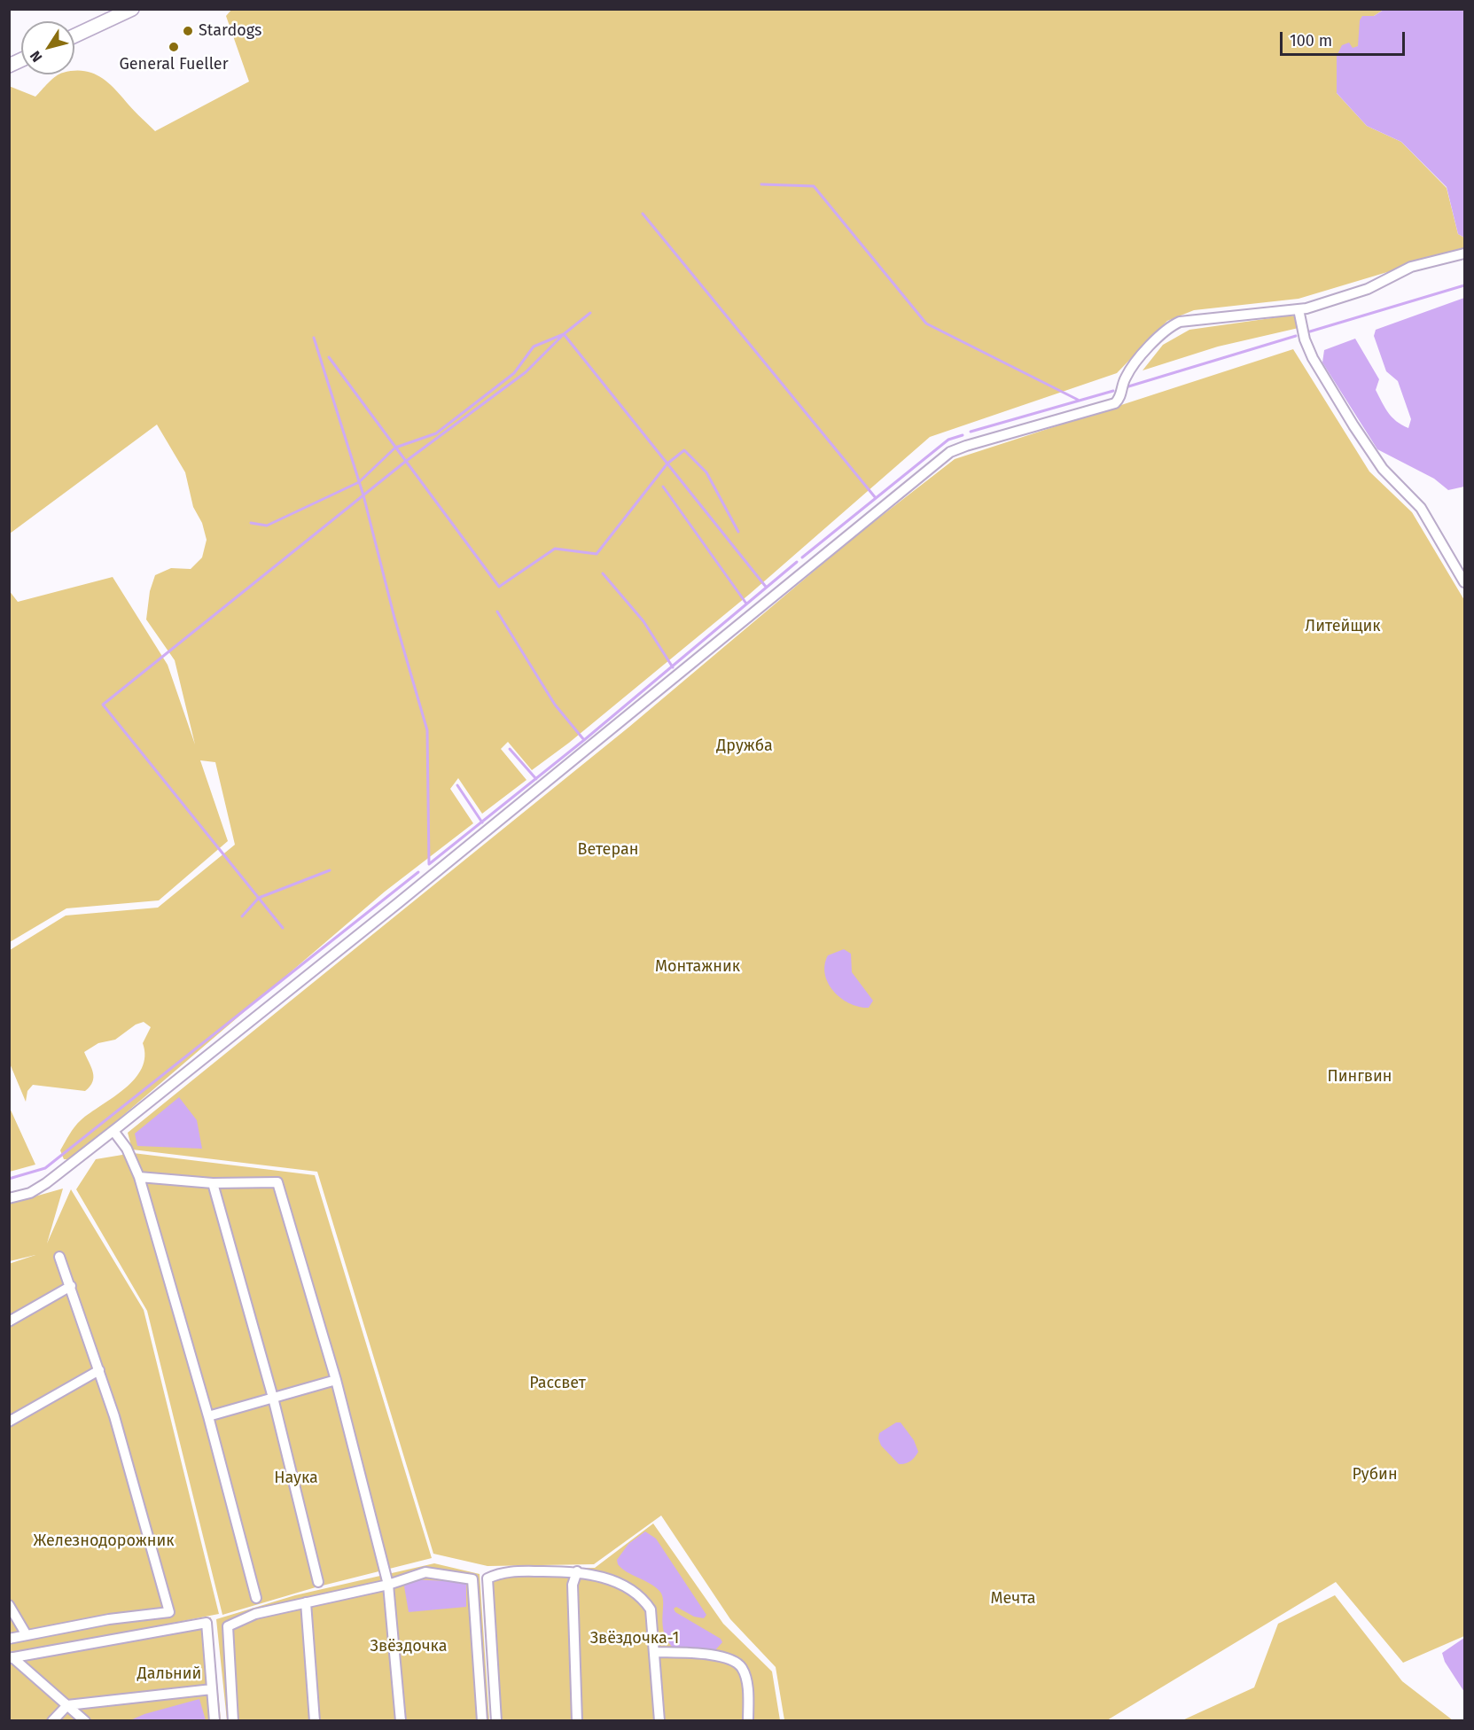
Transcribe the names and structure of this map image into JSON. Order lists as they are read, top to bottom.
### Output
{
  "parks": [
    "Литейщик",
    "Дружба",
    "Ветеран",
    "Монтажник",
    "Пингвин",
    "Рассвет",
    "Рубин",
    "Наука",
    "Железнодорожник",
    "Мечта",
    "Звёздочка-1",
    "Звёздочка",
    "Дальний"
  ],
  "places": ["Stardogs", "General Fueller"],
  "scale_bar": "100 m",
  "north": "bottom left"
}
